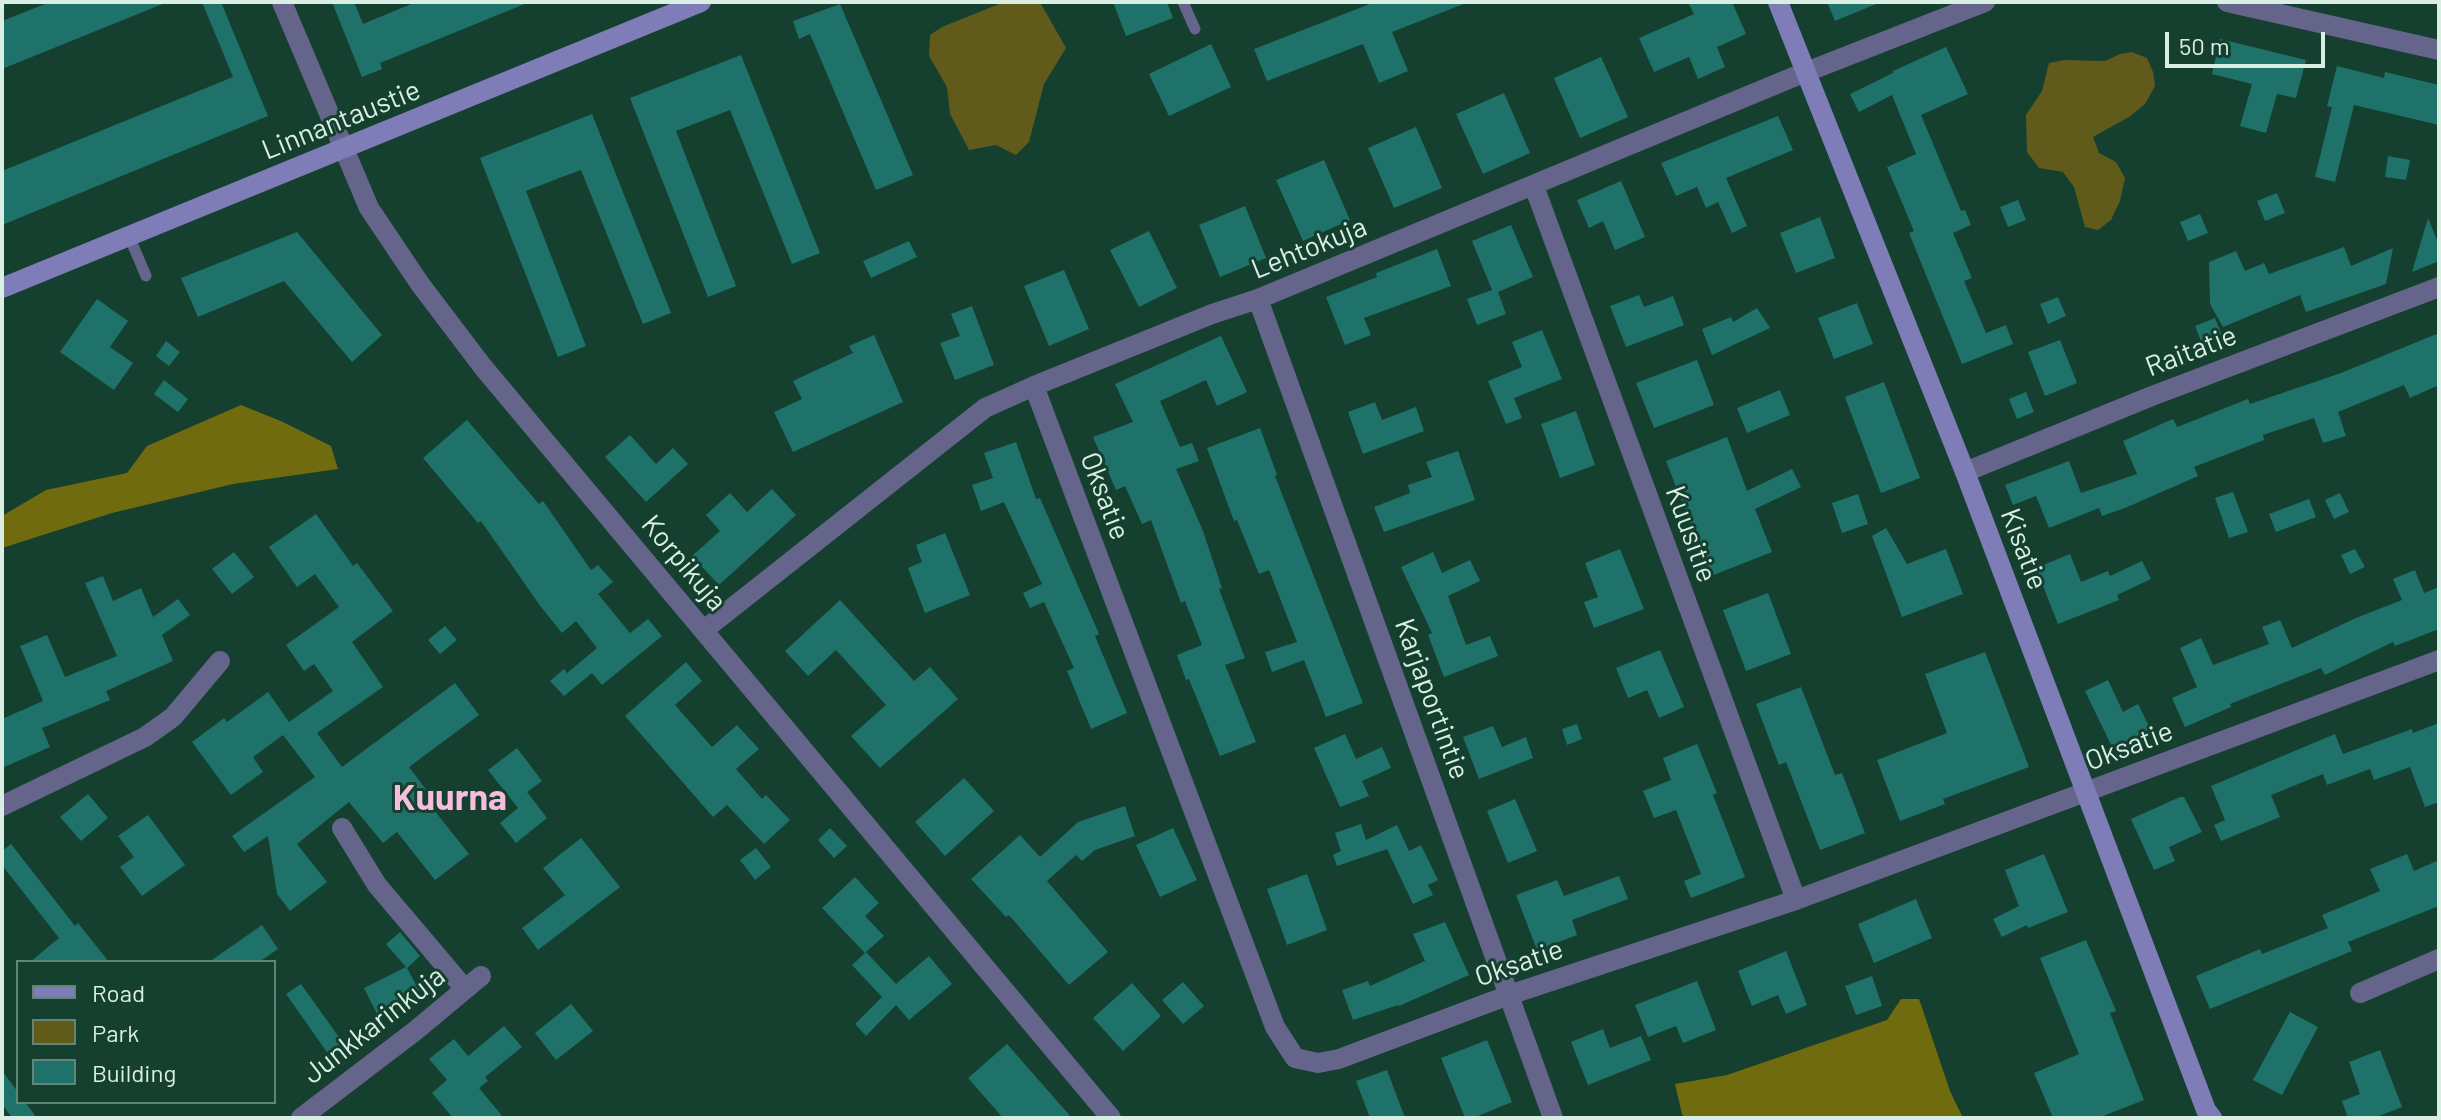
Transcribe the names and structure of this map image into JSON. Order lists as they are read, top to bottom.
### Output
{
  "streets": {
    "street": [
      "Linnantaustie",
      "Lehtokuja",
      "Raitatie",
      "Oksatie",
      "Kuusitie",
      "Kisatie",
      "Korpikuja",
      "Karjaportintie",
      "Junkkarinkuja"
    ]
  },
  "crossings": [
    ["Linnantaustie", "Korpikuja"],
    ["Lehtokuja", "Oksatie"],
    ["Lehtokuja", "Kuusitie"],
    ["Lehtokuja", "Kisatie"],
    ["Lehtokuja", "Korpikuja"],
    ["Lehtokuja", "Karjaportintie"],
    ["Raitatie", "Kisatie"],
    ["Oksatie", "Kuusitie"],
    ["Oksatie", "Kisatie"],
    ["Oksatie", "Karjaportintie"]
  ],
  "districts": ["Kuurna"],
  "legend": ["Road", "Park", "Building"],
  "scale_bar": "50 m"
}
